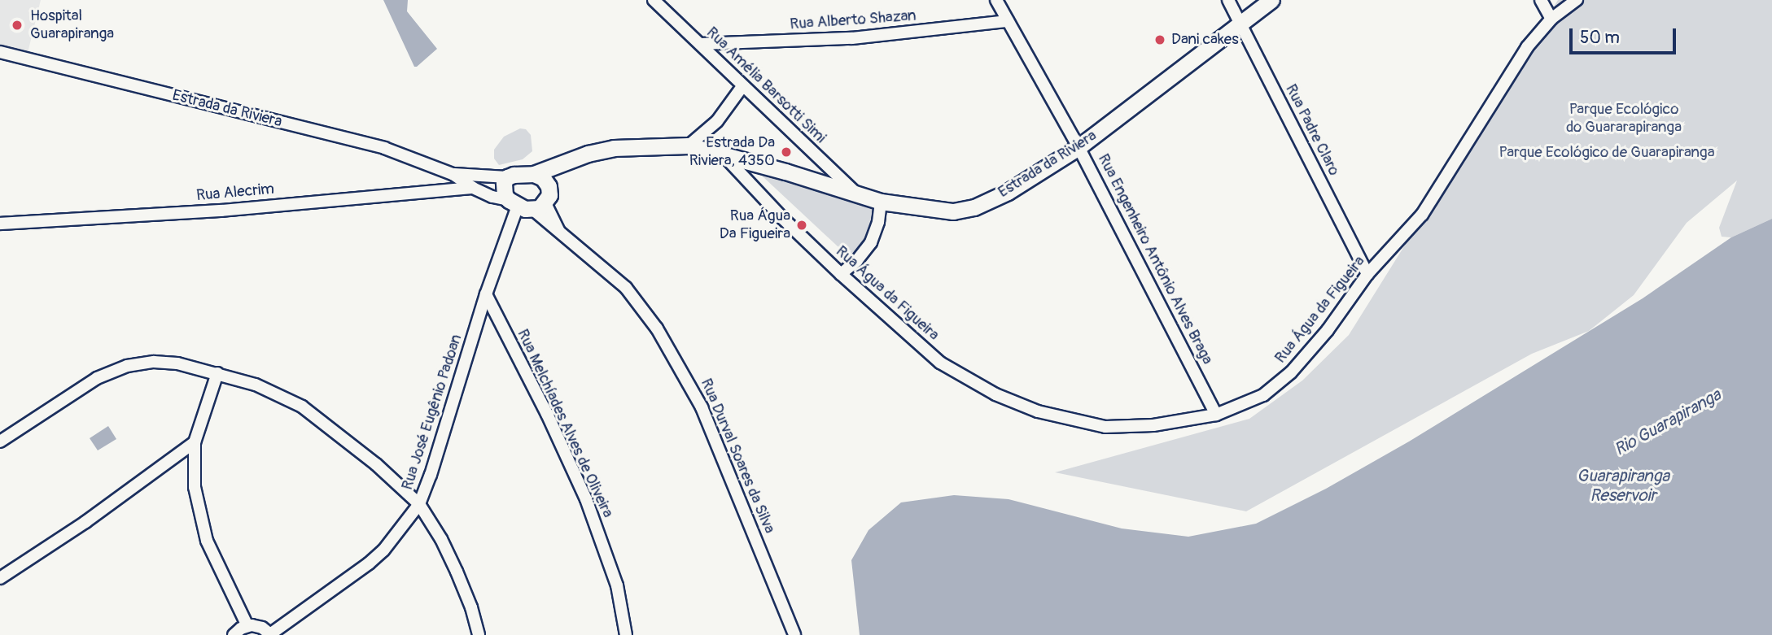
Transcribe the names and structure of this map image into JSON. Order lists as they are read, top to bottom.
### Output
{
  "streets": {
    "street": [
      "Rua Alberto Shazan",
      "Rua Amélia Barsotti Simi",
      "Estrada da Riviera",
      "Rua Padre Claro",
      "Rua Alecrim",
      "Rua Engenheiro Antônio Alves Braga",
      "Rua Água da Figueira",
      "Rua José Eugênio Padoan",
      "Rua Melchíades Alves de Oliveira",
      "Rua Durval Soares da Silva"
    ]
  },
  "crossings": [
    ["Rua Alberto Shazan", "Rua Amélia Barsotti Simi"],
    ["Rua Alberto Shazan", "Rua Engenheiro Antônio Alves Braga"],
    ["Rua Amélia Barsotti Simi", "Estrada da Riviera"],
    ["Estrada da Riviera", "Rua Padre Claro"],
    ["Estrada da Riviera", "Rua Alecrim"],
    ["Estrada da Riviera", "Rua Engenheiro Antônio Alves Braga"],
    ["Estrada da Riviera", "Rua Água da Figueira"],
    ["Estrada da Riviera", "Rua José Eugênio Padoan"],
    ["Estrada da Riviera", "Rua Durval Soares da Silva"],
    ["Rua Padre Claro", "Rua Água da Figueira"],
    ["Rua Engenheiro Antônio Alves Braga", "Rua Água da Figueira"],
    ["Rua José Eugênio Padoan", "Rua Melchíades Alves de Oliveira"],
    ["Rua José Eugênio Padoan", "Rua Durval Soares da Silva"]
  ],
  "water": ["Rio Guarapiranga", "Guarapiranga Reservoir"],
  "parks": ["Parque Ecológico do Guararapiranga", "Parque Ecológico de Guarapiranga"],
  "places": [
    "Hospital Guarapiranga",
    "Dani cakes",
    "Estrada Da Riviera, 4350",
    "Rua Água Da Figueira"
  ],
  "scale_bar": "50 m"
}
